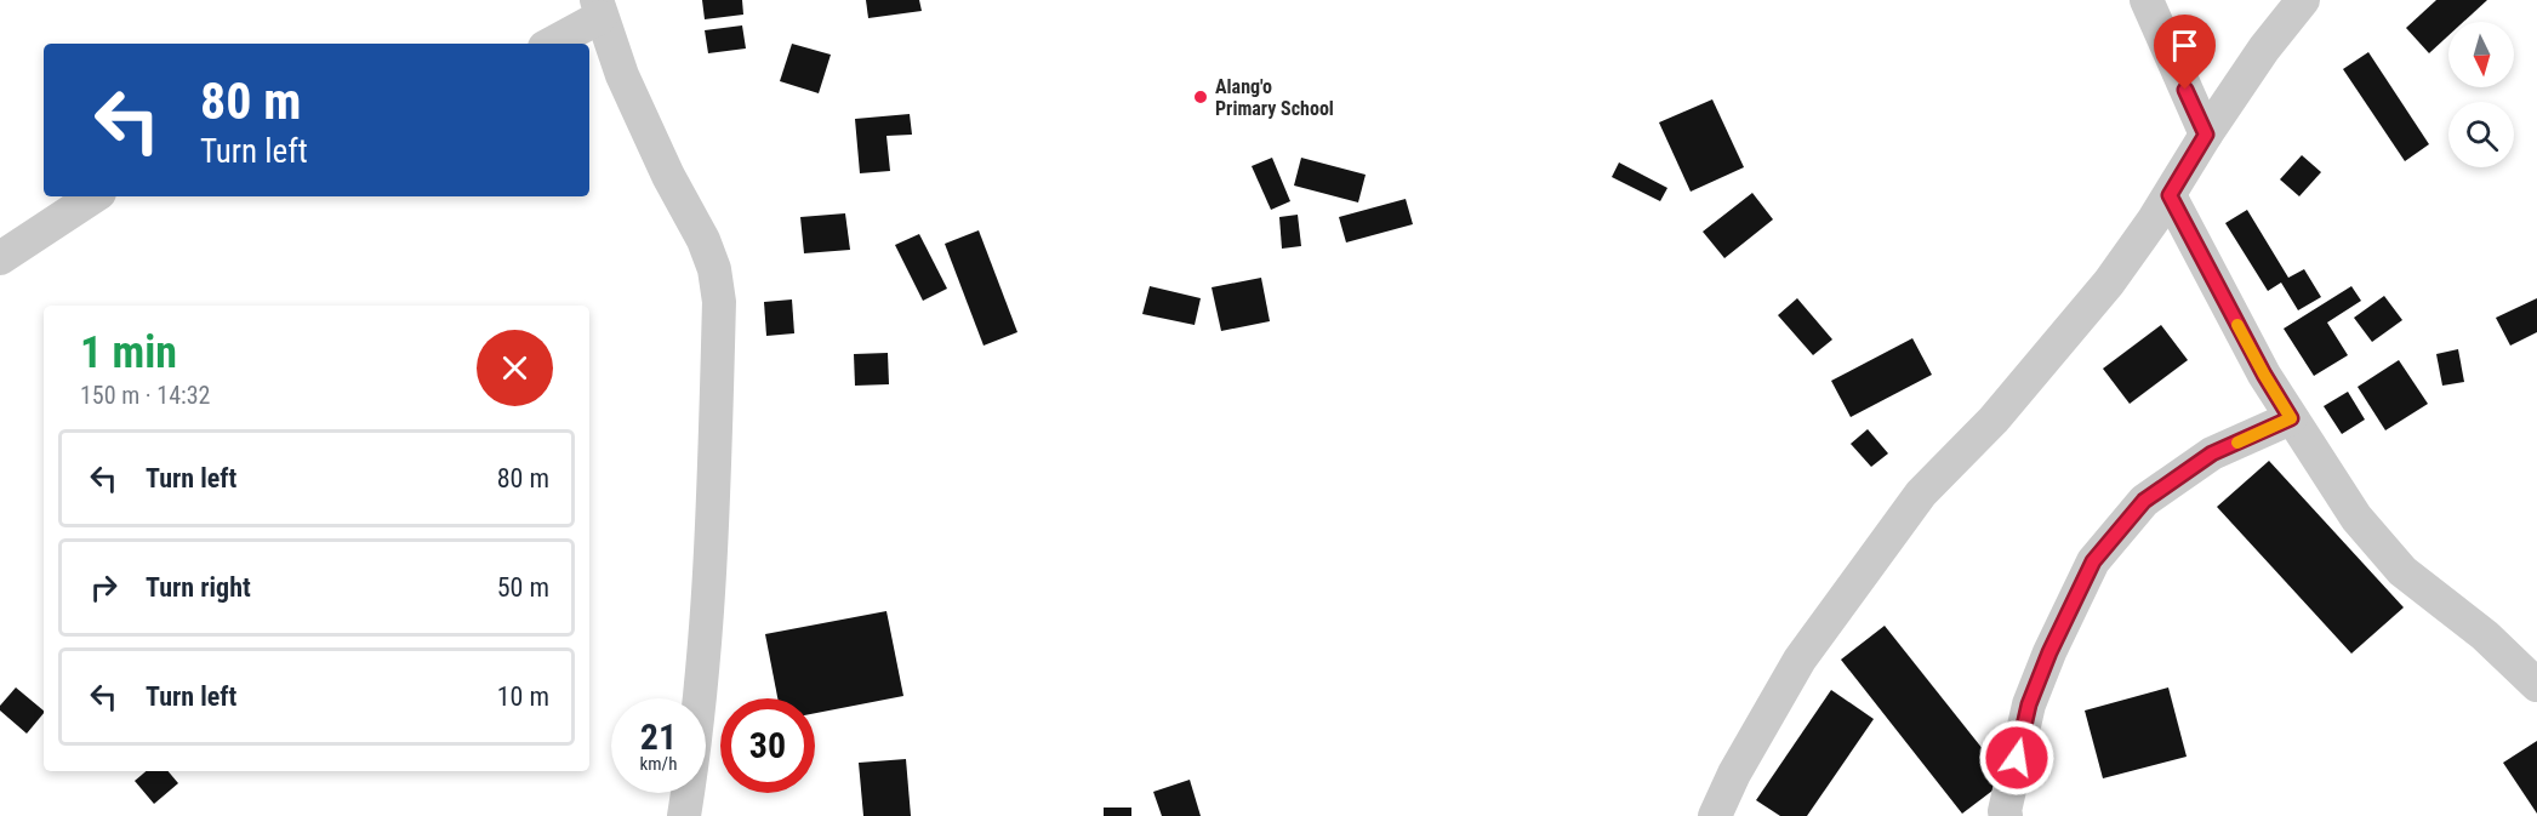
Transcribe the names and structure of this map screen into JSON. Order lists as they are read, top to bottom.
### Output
{
  "places": ["Alang'o Primary School"],
  "north": "bottom",
  "page": {
    "turn": ["80 m", "Turn left"],
    "heading": ["1 min", "150 m · 14:32"],
    "list": [
      {
        "name": "Turn left",
        "value": "80 m"
      },
      {
        "name": "Turn right",
        "value": "50 m"
      },
      {
        "name": "Turn left",
        "value": "10 m"
      }
    ],
    "speed": "21 km/h",
    "limit": "30"
  }
}
